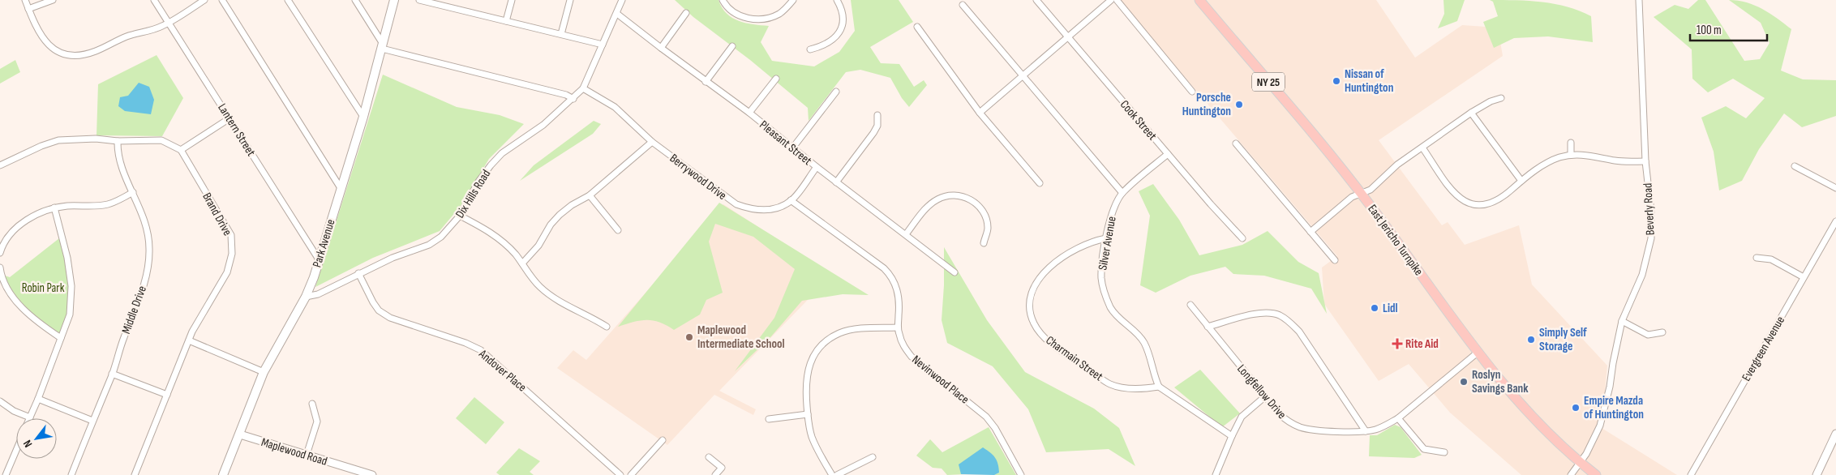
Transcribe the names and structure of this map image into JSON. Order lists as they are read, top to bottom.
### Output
{
  "streets": {
    "main road": ["NY 25", "East Jericho Turnpike", "Park Avenue"],
    "street": [
      "Cook Street",
      "Lantern Street",
      "Pleasant Street",
      "Berrywood Drive",
      "Dix Hills Road",
      "Beverly Road",
      "Brand Drive",
      "Silver Avenue",
      "Middle Drive",
      "Evergreen Avenue",
      "Charmain Street",
      "Andover Place",
      "Nevinwood Place",
      "Longfellow Drive",
      "Maplewood Road"
    ]
  },
  "crossings": [
    ["Cook Street", "Silver Avenue"],
    ["Lantern Street", "Park Avenue"],
    ["Pleasant Street", "Berrywood Drive"],
    ["Pleasant Street", "Dix Hills Road"],
    ["Berrywood Drive", "Dix Hills Road"],
    ["Berrywood Drive", "Nevinwood Place"],
    ["Dix Hills Road", "Park Avenue"],
    ["Dix Hills Road", "Andover Place"],
    ["Beverly Road", "East Jericho Turnpike"],
    ["East Jericho Turnpike", "Longfellow Drive"],
    ["Park Avenue", "Maplewood Road"],
    ["Silver Avenue", "Charmain Street"]
  ],
  "parks": ["Robin Park"],
  "places": {
    "other": [
      "Nissan of Huntington",
      "Porsche Huntington",
      "Lidl",
      "Maplewood Intermediate School",
      "Simply Self Storage",
      "Roslyn Savings Bank",
      "Empire Mazda of Huntington"
    ],
    "health": ["Rite Aid"]
  },
  "scale_bar": "100 m",
  "north": "bottom left"
}
